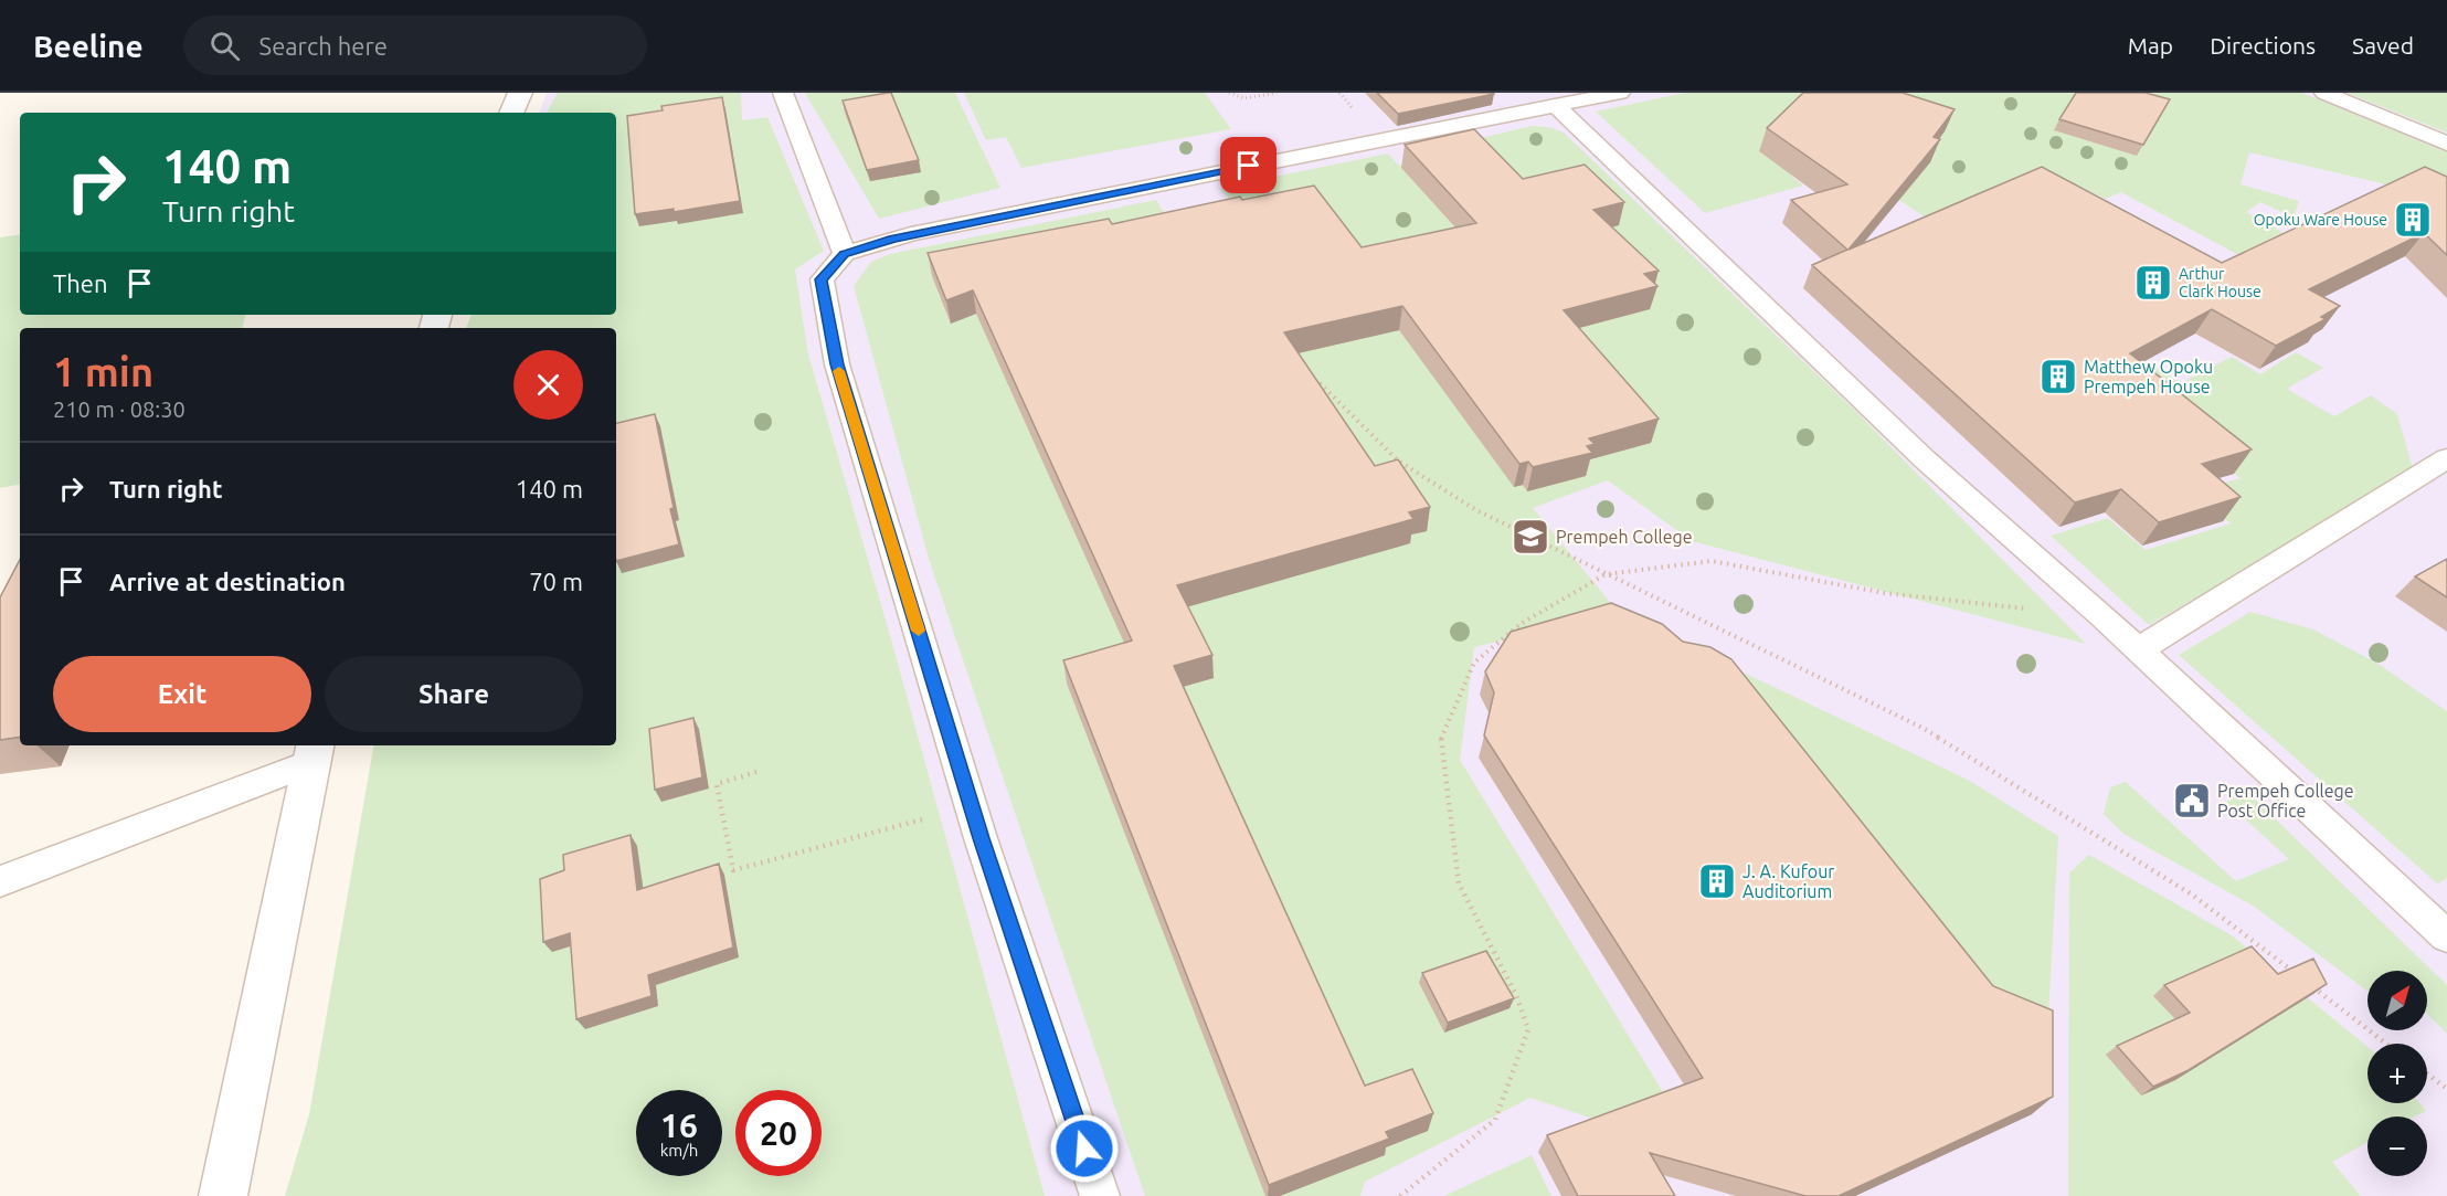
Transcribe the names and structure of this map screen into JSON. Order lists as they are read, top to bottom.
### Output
{
  "places": {
    "building": [
      "Opoku Ware House",
      "Arthur Clark House",
      "Matthew Opoku Prempeh House",
      "J. A. Kufour Auditorium"
    ],
    "school or university": ["Prempeh College"],
    "public building": ["Prempeh College Post Office"]
  },
  "north": "top right",
  "page": {
    "header": "Beeline",
    "search": "Search here",
    "nav": ["Map", "Directions", "Saved"],
    "turn": ["140 m", "Turn right"],
    "then": "Then",
    "heading": ["1 min", "210 m · 08:30"],
    "list": [
      {
        "name": "Turn right",
        "value": "140 m"
      },
      {
        "name": "Arrive at destination",
        "value": "70 m"
      }
    ],
    "buttons": ["Exit", "Share"],
    "map_buttons": ["+", "−"],
    "speed": "16 km/h",
    "limit": "20"
  }
}
